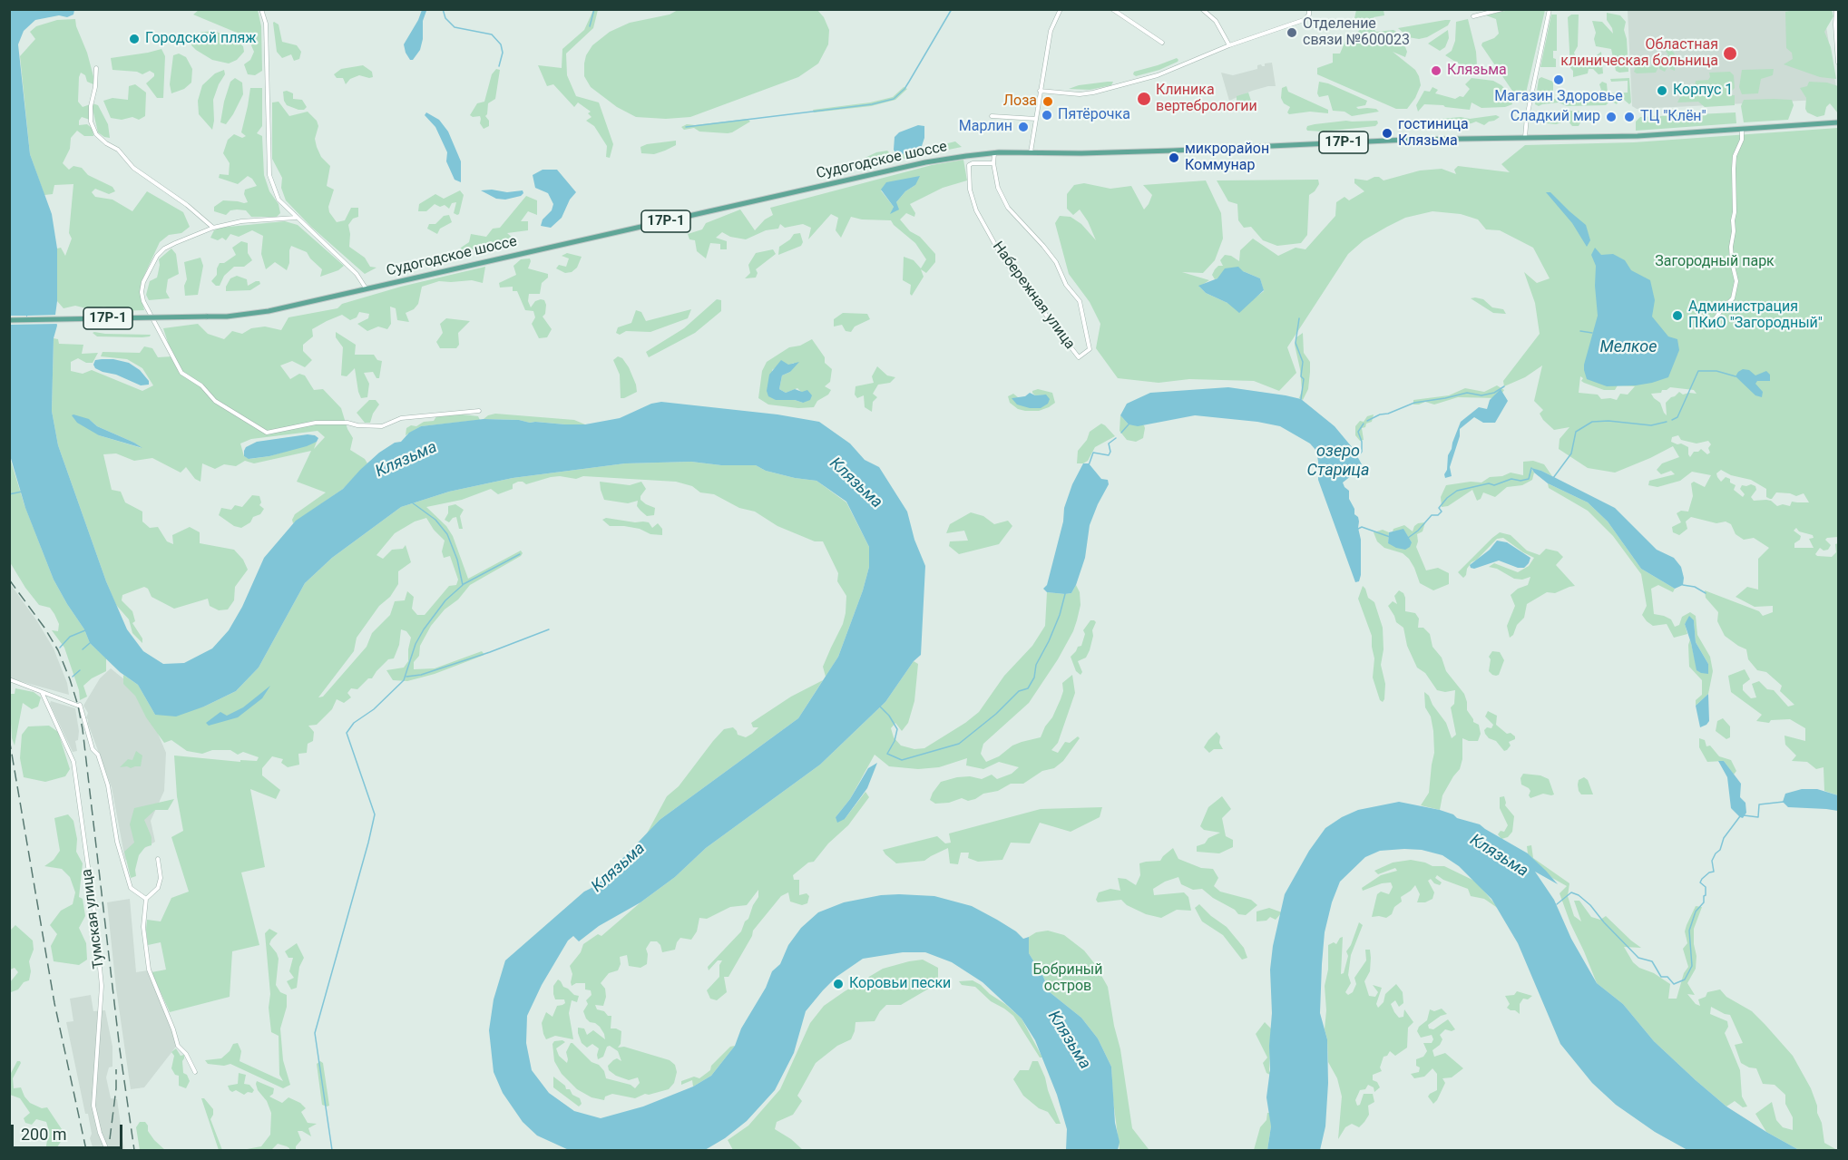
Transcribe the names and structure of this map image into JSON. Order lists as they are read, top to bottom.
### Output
{
  "streets": {
    "main road": ["17Р-1", "Судогодское шоссе"],
    "street": ["Набережная улица", "Тумская улица"]
  },
  "crossings": [
    ["Судогодское шоссе", "Набережная улица"]
  ],
  "water": ["Мелкое", "озеро Старица", "Клязьма"],
  "parks": ["Загородный парк", "Бобриный остров"],
  "places": [
    "Отделение связи №600023",
    "Городской пляж",
    "Областная клиническая больница",
    "Клязьма",
    "Магазин Здоровье",
    "Корпус 1",
    "Клиника вертебрологии",
    "Лоза",
    "Пятёрочка",
    "Сладкий мир",
    "ТЦ \"Клён\"",
    "Марлин",
    "гостиница Клязьма",
    "микрорайон Коммунар",
    "Администрация ПКиО \"Загородный\"",
    "Коровьи пески"
  ],
  "scale_bar": "200 m"
}
